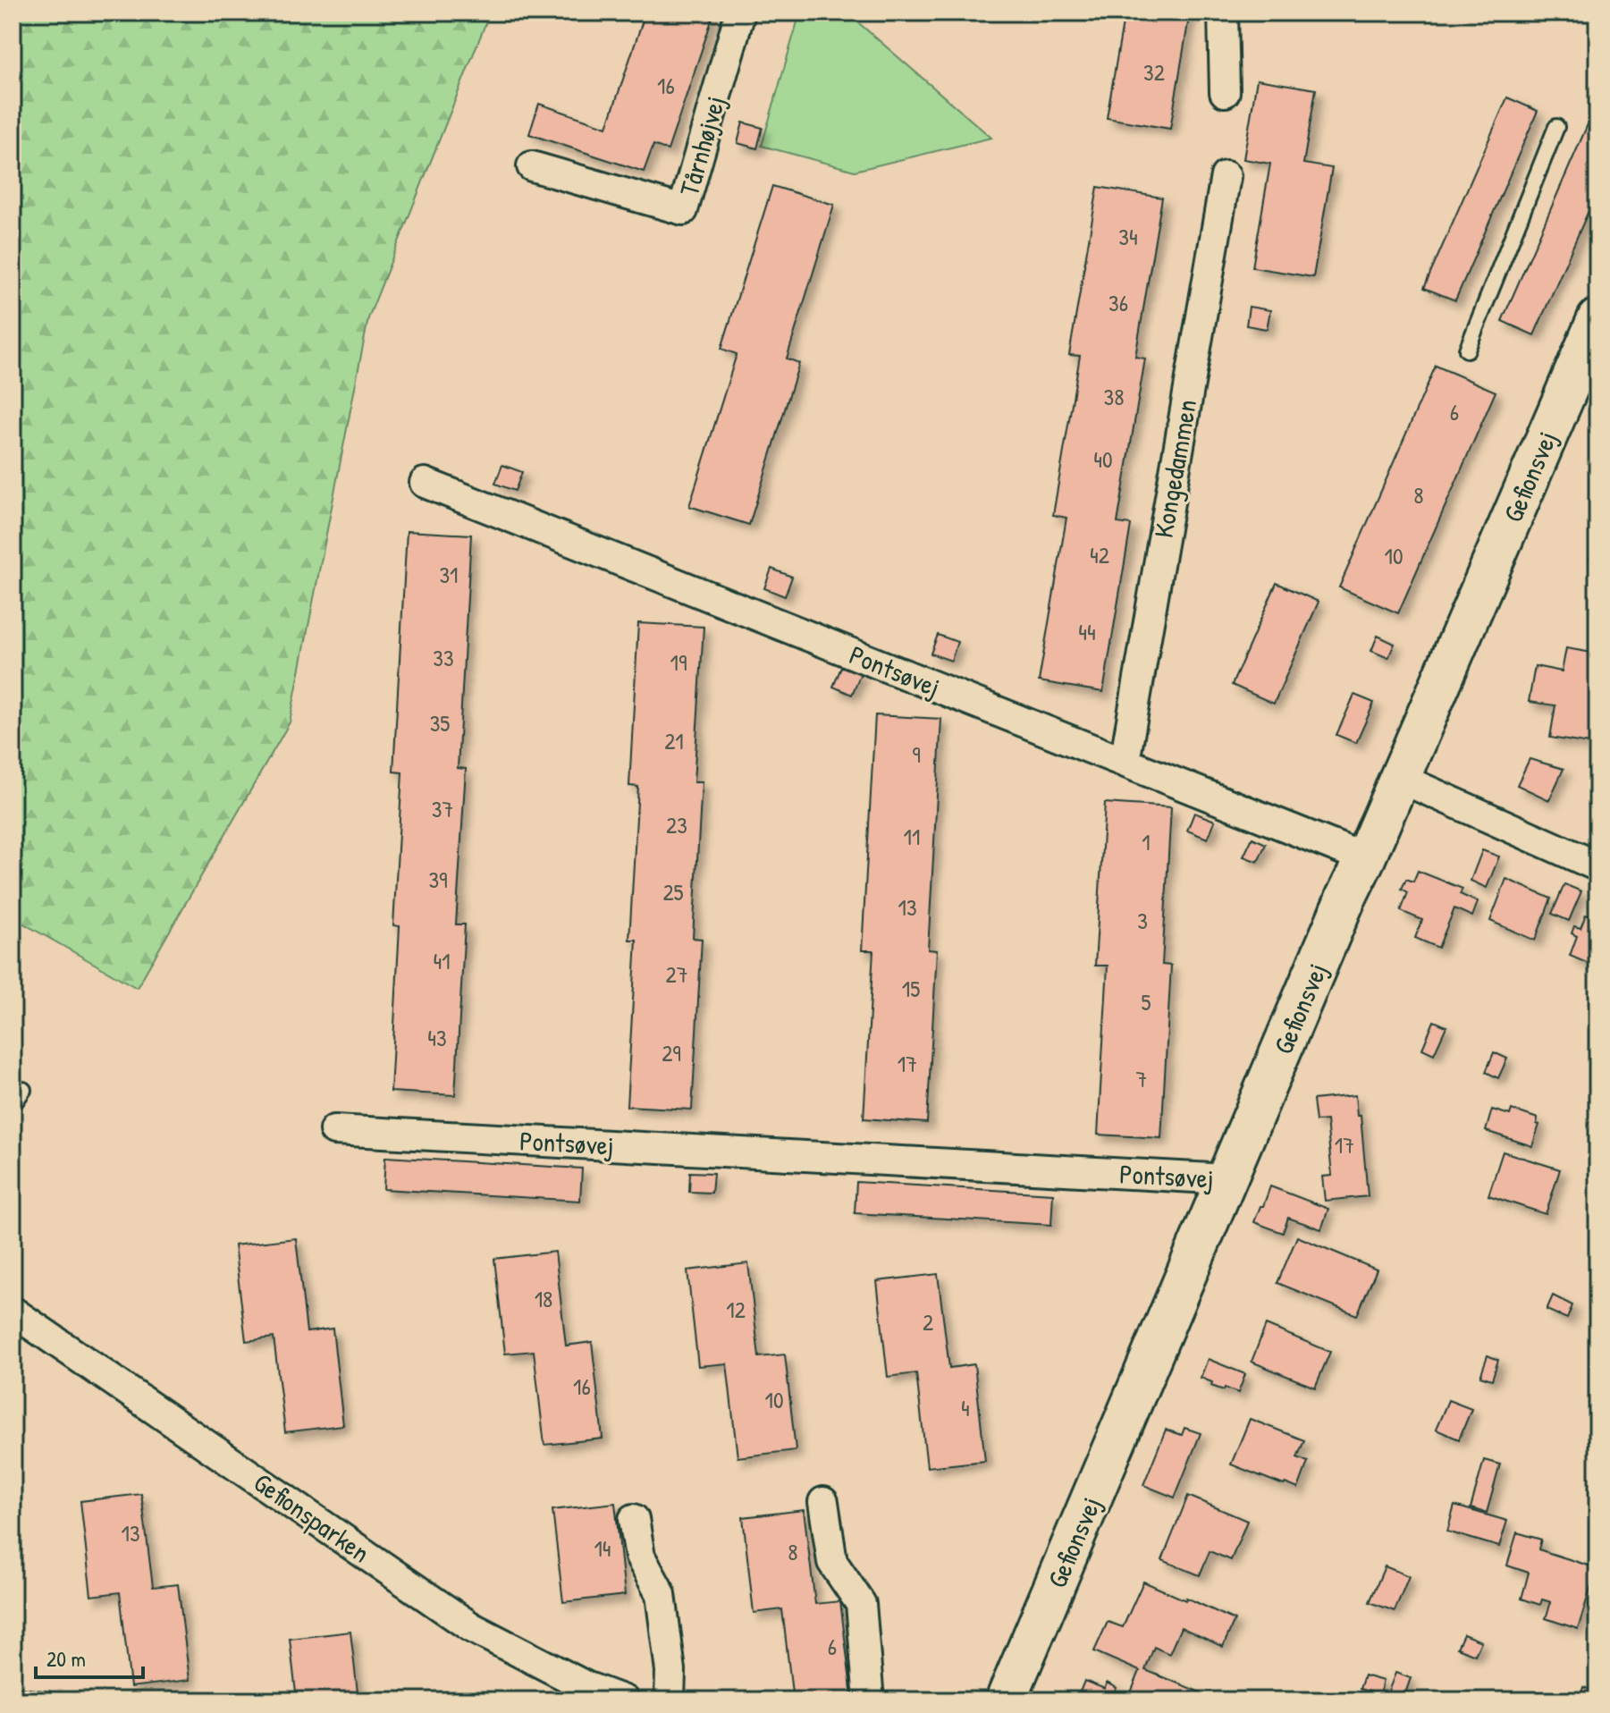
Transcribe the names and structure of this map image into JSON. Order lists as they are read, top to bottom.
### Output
{
  "streets": {
    "main road": ["Gefionsvej"],
    "street": [
      "Tårnhøjvej",
      "Kongedammen",
      "Pontsøvej",
      "Gefionsparken"
    ]
  },
  "crossings": [
    ["Kongedammen", "Pontsøvej"],
    ["Gefionsvej", "Pontsøvej"]
  ],
  "house_numbers": [
    "32",
    "16",
    "34",
    "36",
    "38",
    "6",
    "40",
    "8",
    "42",
    "10",
    "31",
    "44",
    "33",
    "19",
    "35",
    "21",
    "9",
    "37",
    "23",
    "11",
    "1",
    "39",
    "25",
    "13",
    "3",
    "41",
    "27",
    "15",
    "5",
    "43",
    "29",
    "17",
    "7",
    "17",
    "18",
    "12",
    "2",
    "16",
    "10",
    "4",
    "13",
    "14",
    "8",
    "6"
  ],
  "scale_bar": "20 m"
}
